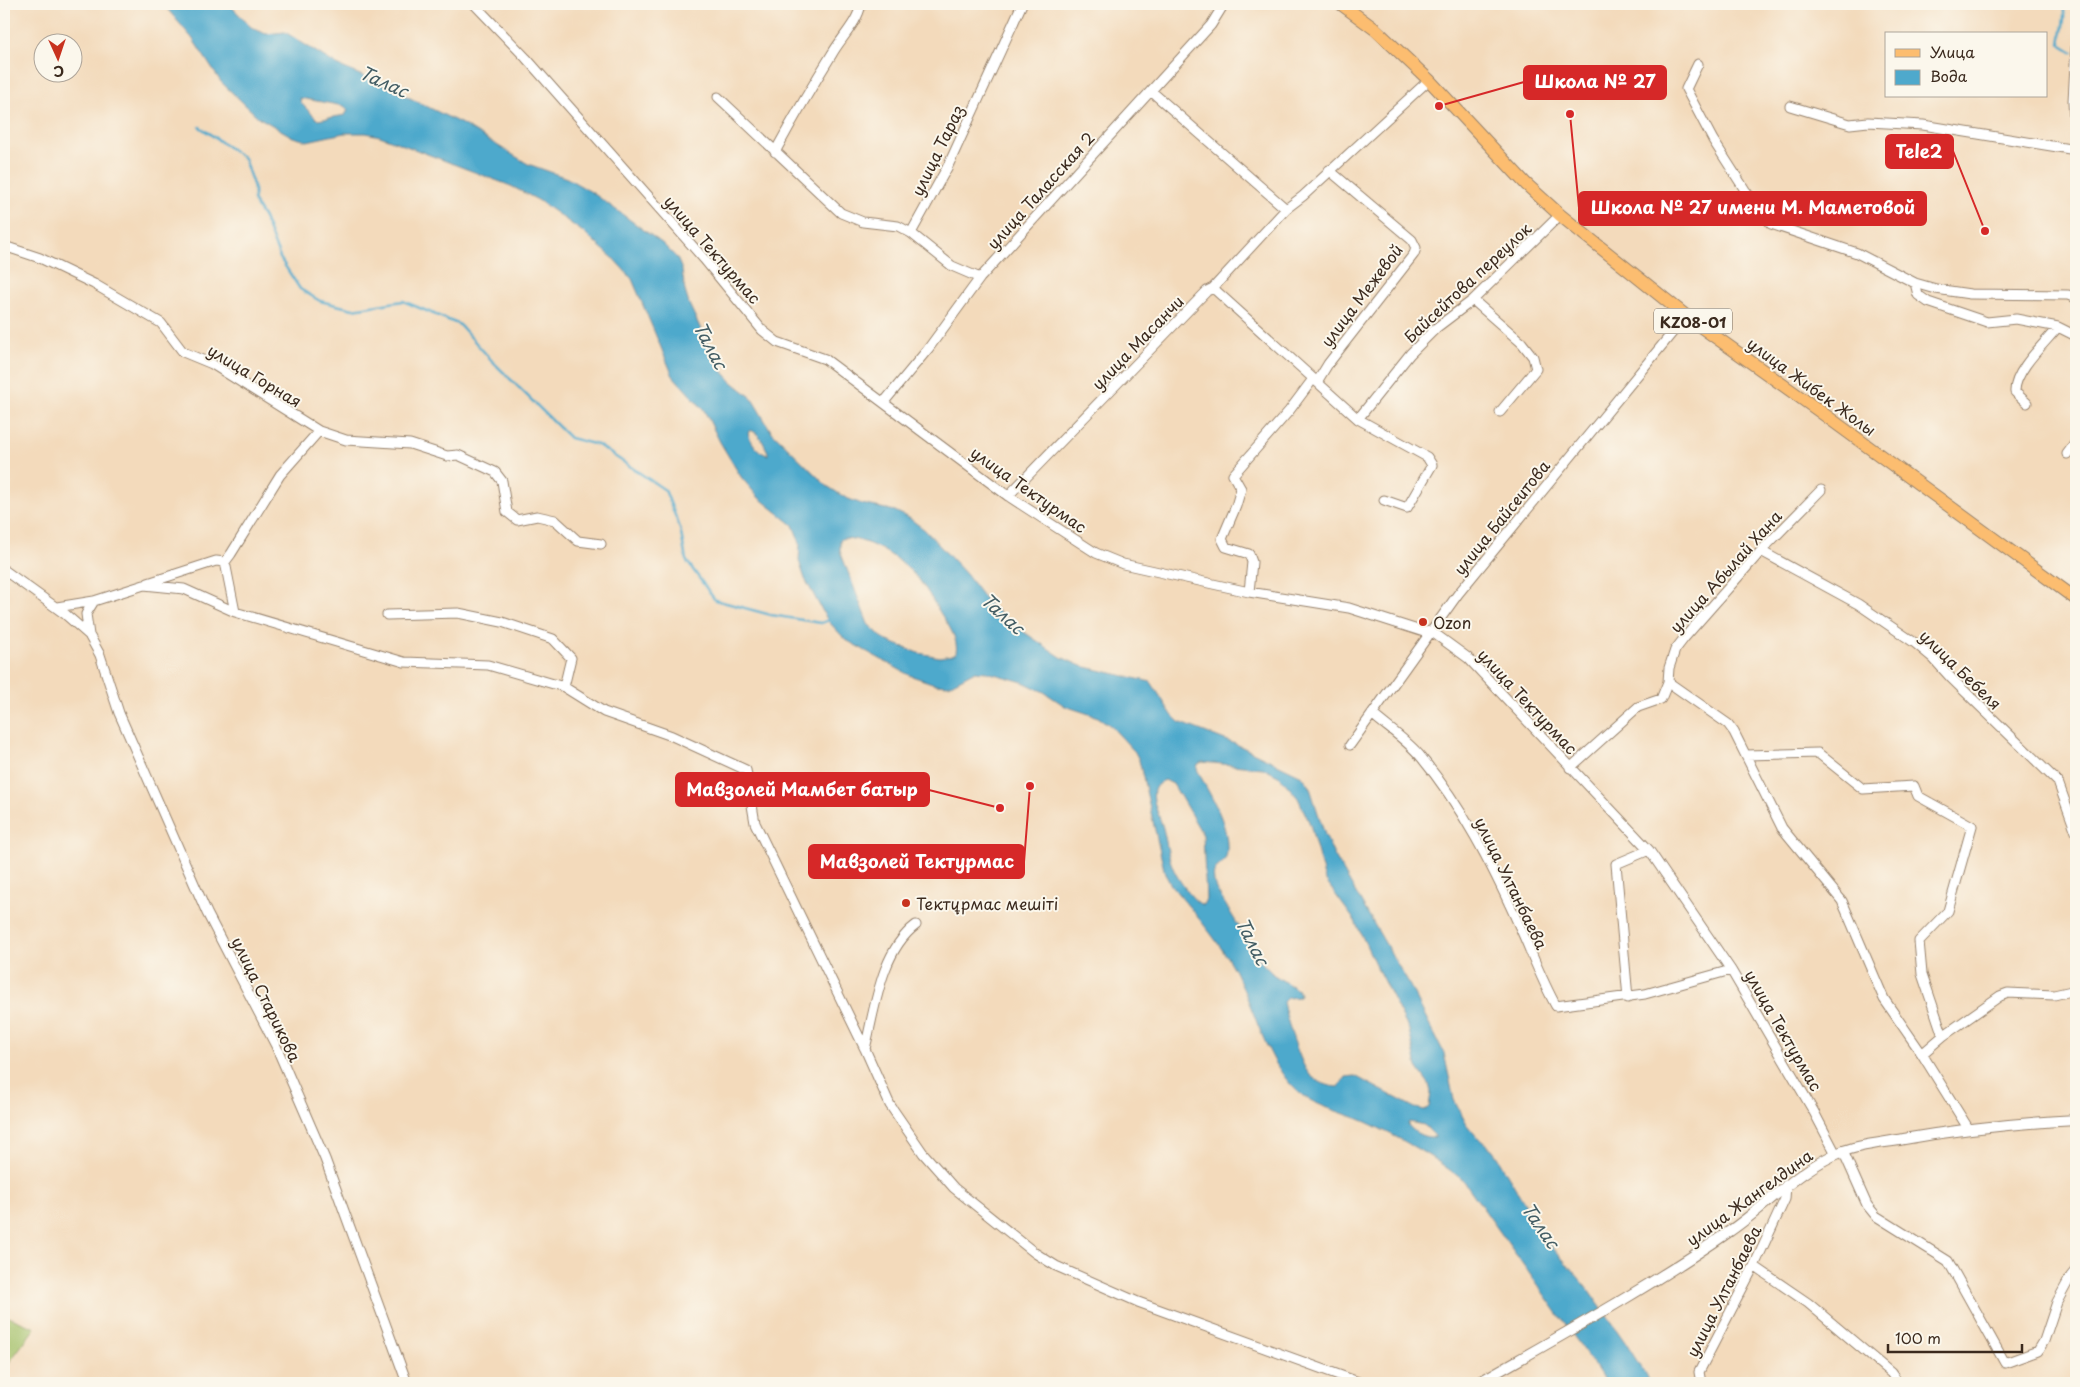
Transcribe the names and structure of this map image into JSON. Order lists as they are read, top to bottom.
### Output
{
  "streets": {
    "main road": ["KZ08-01", "улица Жибек Жолы"],
    "street": [
      "улица Тараз",
      "улица Таласская 2",
      "улица Тектурмас",
      "Байсейтова переулок",
      "улица Межевой",
      "улица Масанчи",
      "улица Горная",
      "улица Байсеитова",
      "улица Абылай Хана",
      "улица Бебеля",
      "улица Ултанбаева",
      "улица Старикова",
      "улица Жангелдина"
    ]
  },
  "crossings": [
    ["улица Таласская 2", "улица Тектурмас"],
    ["улица Тектурмас", "улица Масанчи"],
    ["улица Тектурмас", "улица Байсеитова"],
    ["улица Тектурмас", "улица Абылай Хана"],
    ["улица Тектурмас", "улица Жангелдина"],
    ["Байсейтова переулок", "улица Жибек Жолы"],
    ["улица Межевой", "улица Масанчи"],
    ["улица Масанчи", "улица Жибек Жолы"],
    ["улица Жибек Жолы", "улица Байсеитова"],
    ["улица Байсеитова", "улица Ултанбаева"],
    ["улица Абылай Хана", "улица Бебеля"],
    ["улица Ултанбаева", "улица Жангелдина"]
  ],
  "water": ["Талас"],
  "places": [
    "Школа № 27",
    "Школа № 27 имени М. Маметовой",
    "Tele2",
    "Ozon",
    "Мавзолей Тектурмас",
    "Мавзолей Мамбет батыр",
    "Тектұрмас мешіті"
  ],
  "legend": ["Улица", "Вода"],
  "scale_bar": "100 m",
  "north": "bottom"
}
